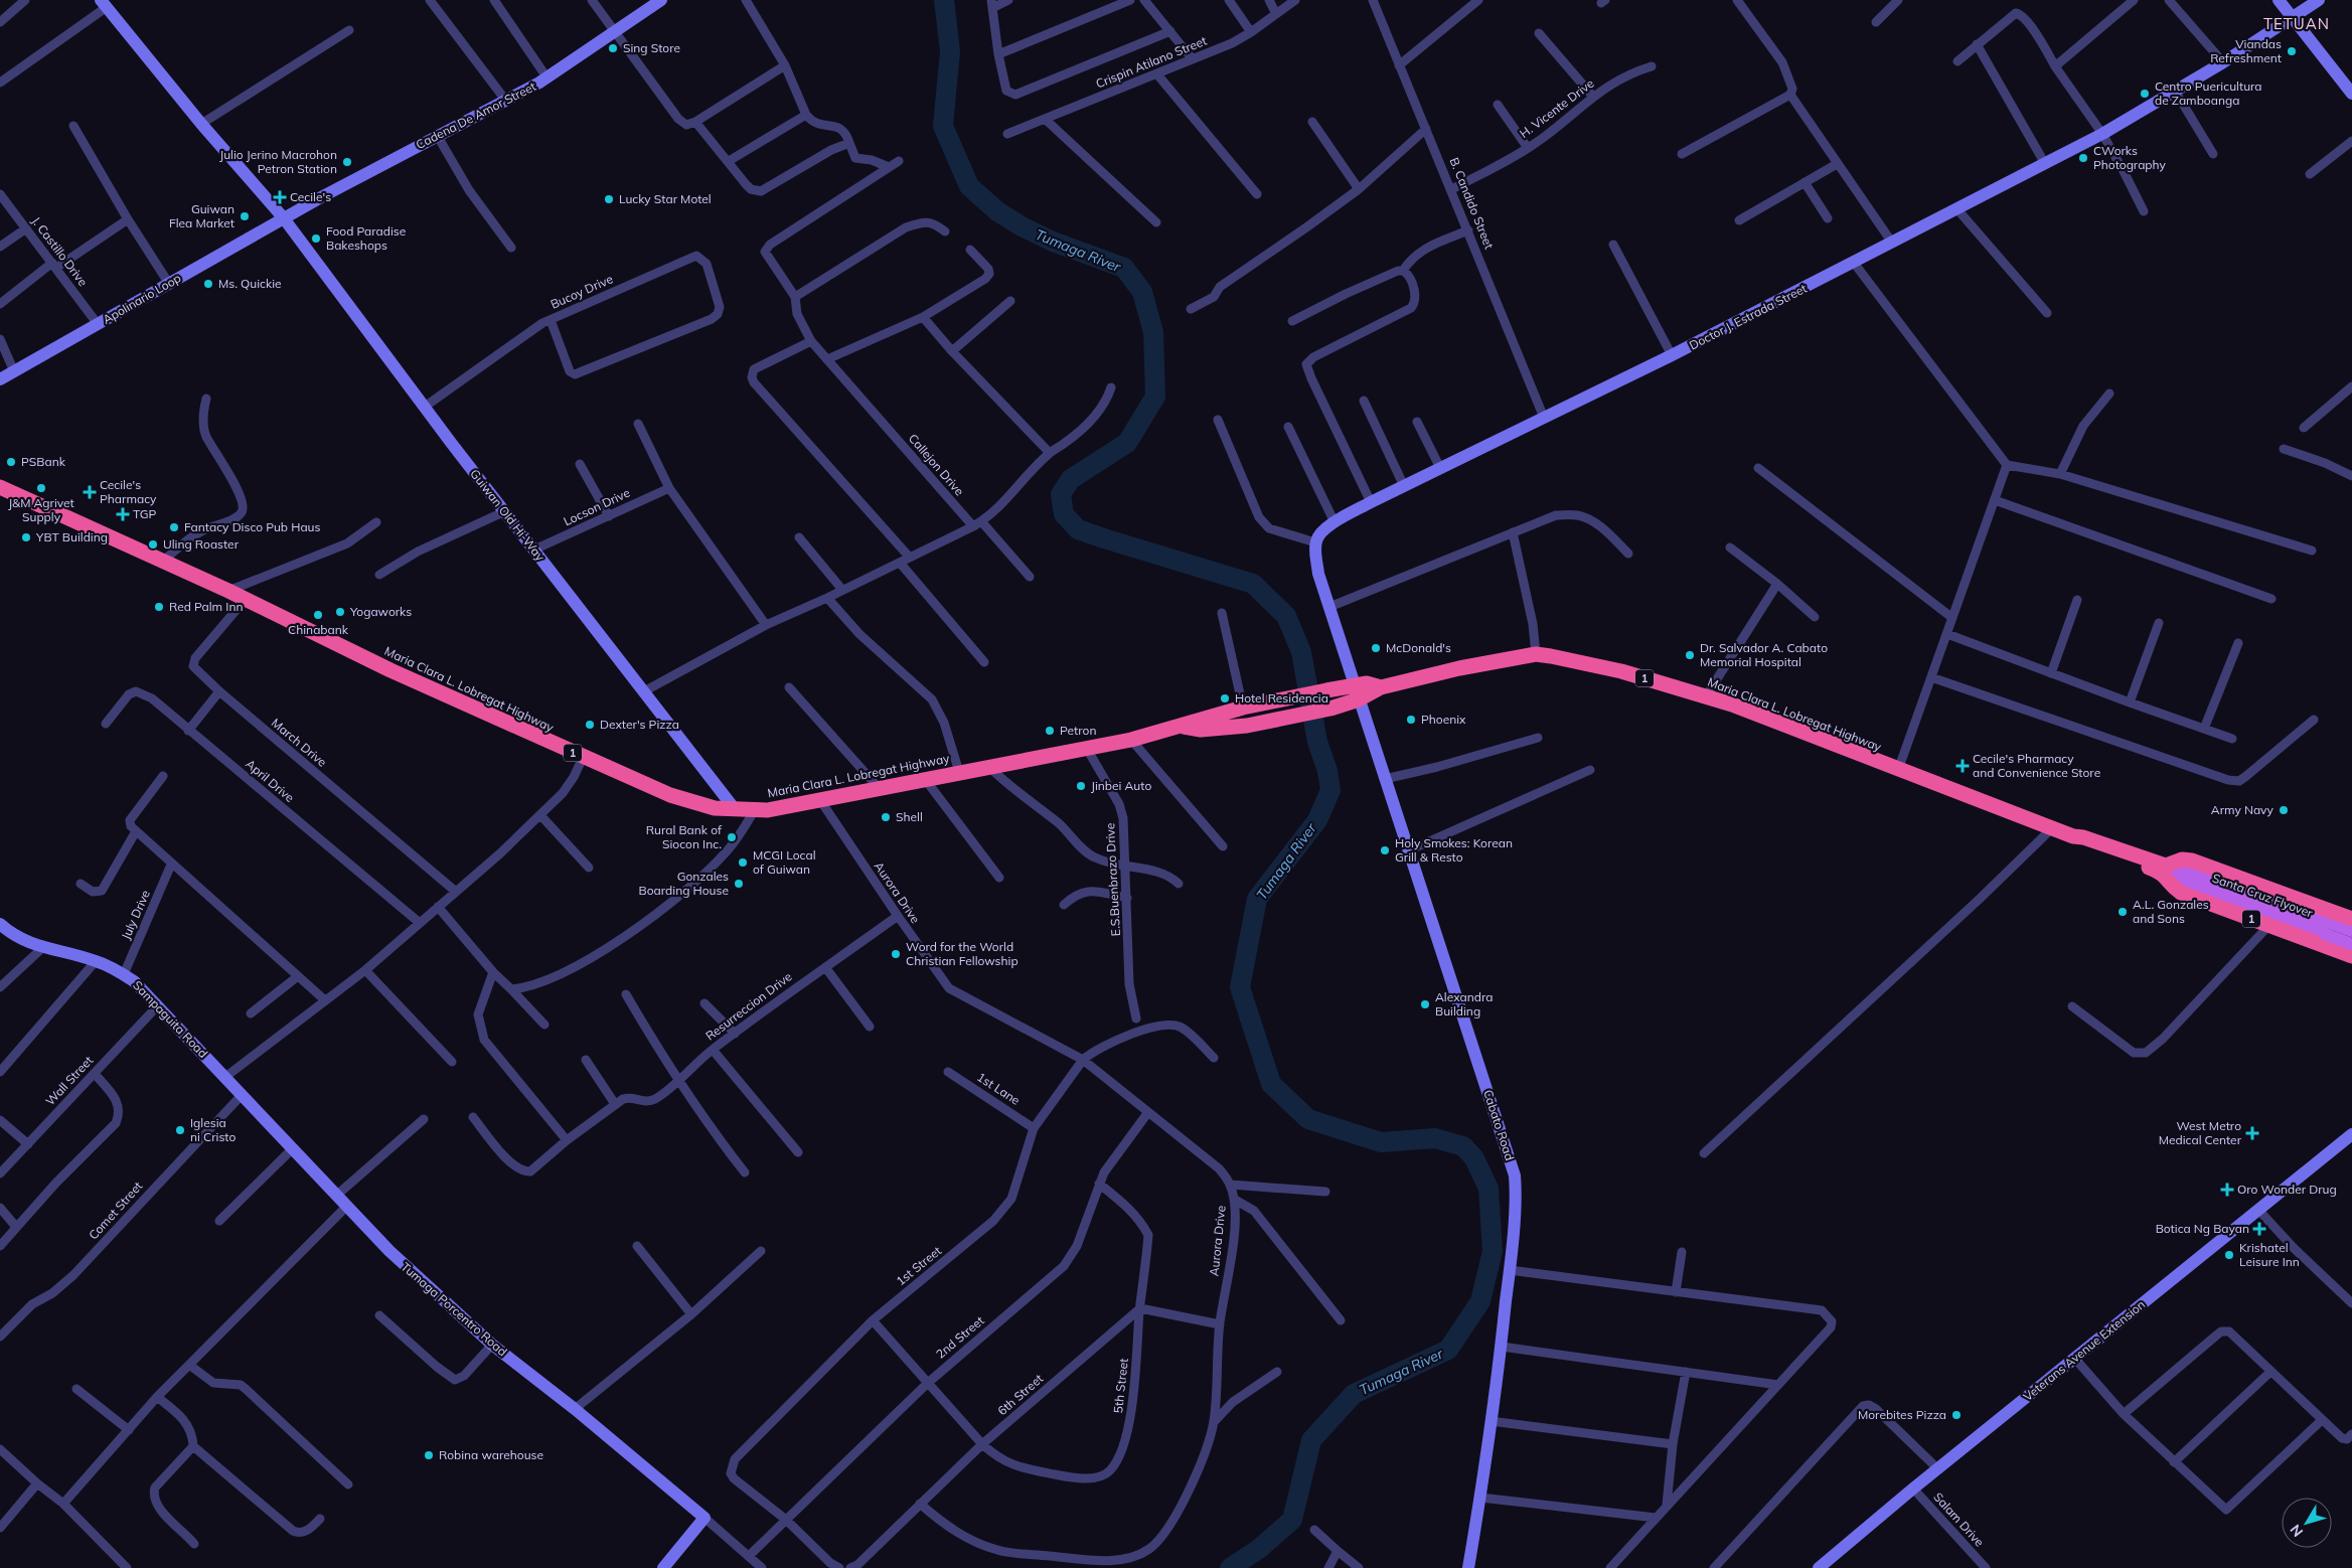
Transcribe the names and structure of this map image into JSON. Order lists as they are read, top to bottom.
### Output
{
  "streets": {
    "highway": ["1", "Maria Clara L. Lobregat Highway"],
    "main road": ["Santa Cruz Flyover"],
    "street": [
      "Crispin Atilano Street",
      "H. Vicente Drive",
      "Cadena De Amor Street",
      "B. Candido Street",
      "J. Castillo Drive",
      "Bucoy Drive",
      "Apolinario Loop",
      "Doctor J. Estrada Street",
      "Callejon Drive",
      "Locson Drive",
      "Guiwan Old Hi-Way",
      "March Drive",
      "April Drive",
      "E.S.Buenbrazo Drive",
      "Aurora Drive",
      "July Drive",
      "Resurreccion Drive",
      "Sampaguita Road",
      "Wall Street",
      "1st Lane",
      "Cabato Road",
      "Comet Street",
      "1st Street",
      "Tumaga Porcentro Road",
      "2nd Street",
      "Veterans Avenue Extension",
      "5th Street",
      "6th Street",
      "Salam Drive"
    ]
  },
  "crossings": [
    ["H. Vicente Drive", "B. Candido Street"],
    ["Cadena De Amor Street", "Apolinario Loop"],
    ["Cadena De Amor Street", "Guiwan Old Hi-Way"],
    ["B. Candido Street", "Doctor J. Estrada Street"],
    ["J. Castillo Drive", "Apolinario Loop"],
    ["Bucoy Drive", "Guiwan Old Hi-Way"],
    ["Apolinario Loop", "Guiwan Old Hi-Way"],
    ["Locson Drive", "Guiwan Old Hi-Way"],
    ["Guiwan Old Hi-Way", "Maria Clara L. Lobregat Highway"],
    ["1", "Maria Clara L. Lobregat Highway"],
    ["1", "Santa Cruz Flyover"],
    ["Maria Clara L. Lobregat Highway", "March Drive"],
    ["Maria Clara L. Lobregat Highway", "E.S.Buenbrazo Drive"],
    ["Maria Clara L. Lobregat Highway", "Aurora Drive"],
    ["Maria Clara L. Lobregat Highway", "Santa Cruz Flyover"],
    ["Maria Clara L. Lobregat Highway", "Cabato Road"],
    ["Aurora Drive", "Resurreccion Drive"],
    ["Aurora Drive", "1st Street"],
    ["Aurora Drive", "2nd Street"],
    ["Aurora Drive", "6th Street"],
    ["July Drive", "Sampaguita Road"],
    ["Sampaguita Road", "Wall Street"],
    ["Sampaguita Road", "Tumaga Porcentro Road"],
    ["1st Lane", "1st Street"],
    ["Comet Street", "Tumaga Porcentro Road"],
    ["1st Street", "2nd Street"],
    ["2nd Street", "5th Street"],
    ["Veterans Avenue Extension", "Salam Drive"],
    ["5th Street", "6th Street"]
  ],
  "districts": ["TETUAN"],
  "water": ["Tumaga River"],
  "places": {
    "other": [
      "Sing Store",
      "Viandas Refreshment",
      "Centro Puericultura de Zamboanga",
      "CWorks Photography",
      "Julio Jerino Macrohon Petron Station",
      "Lucky Star Motel",
      "Guiwan Flea Market",
      "Food Paradise Bakeshops",
      "Ms. Quickie",
      "PSBank",
      "J&M Agrivet Supply",
      "Fantacy Disco Pub Haus",
      "YBT Building",
      "Uling Roaster",
      "Red Palm Inn",
      "Yogaworks",
      "Chinabank",
      "McDonald's",
      "Dr. Salvador A. Cabato Memorial Hospital",
      "Hotel Residencia",
      "Phoenix",
      "Dexter's Pizza",
      "Petron",
      "Jinbei Auto",
      "Army Navy",
      "Shell",
      "Rural Bank of Siocon Inc.",
      "Holy Smokes: Korean Grill & Resto",
      "MCGI Local of Guiwan",
      "Gonzales Boarding House",
      "A.L. Gonzales and Sons",
      "Word for the World Christian Fellowship",
      "Alexandra Building",
      "Iglesia ni Cristo",
      "Krishatel Leisure Inn",
      "Morebites Pizza",
      "Robina warehouse"
    ],
    "health": [
      "Cecile's",
      "Cecile's Pharmacy",
      "TGP",
      "Cecile's Pharmacy and Convenience Store",
      "West Metro Medical Center",
      "Oro Wonder Drug",
      "Botica Ng Bayan"
    ]
  },
  "north": "bottom left"
}
